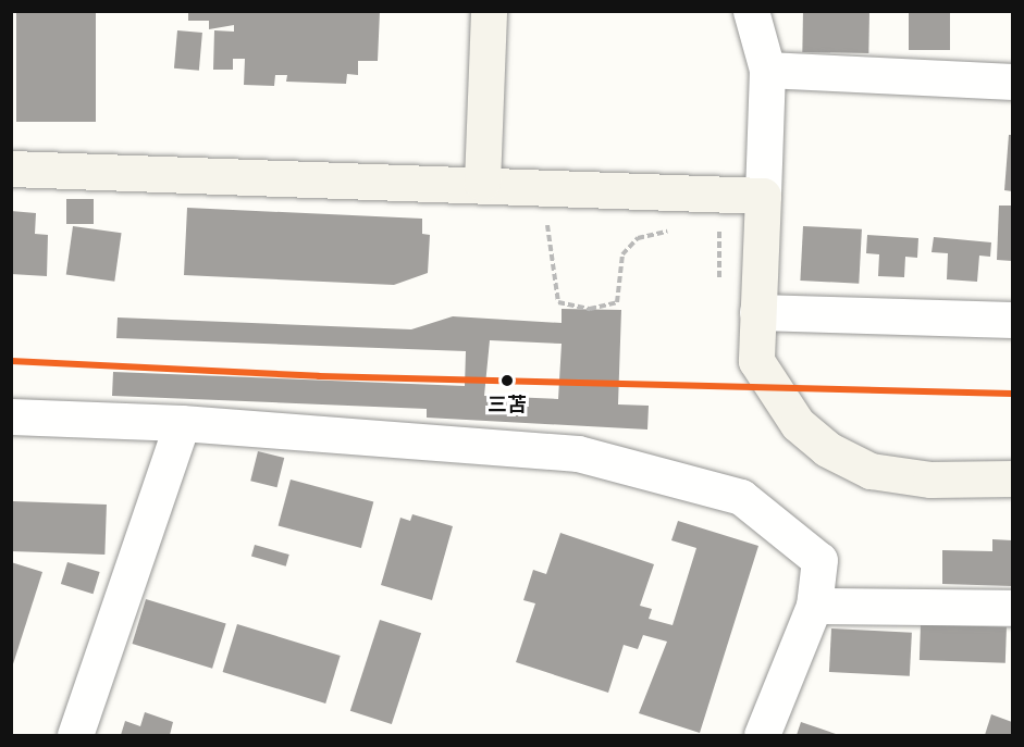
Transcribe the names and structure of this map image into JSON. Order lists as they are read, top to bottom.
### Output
{
  "places": ["三苫"]
}
